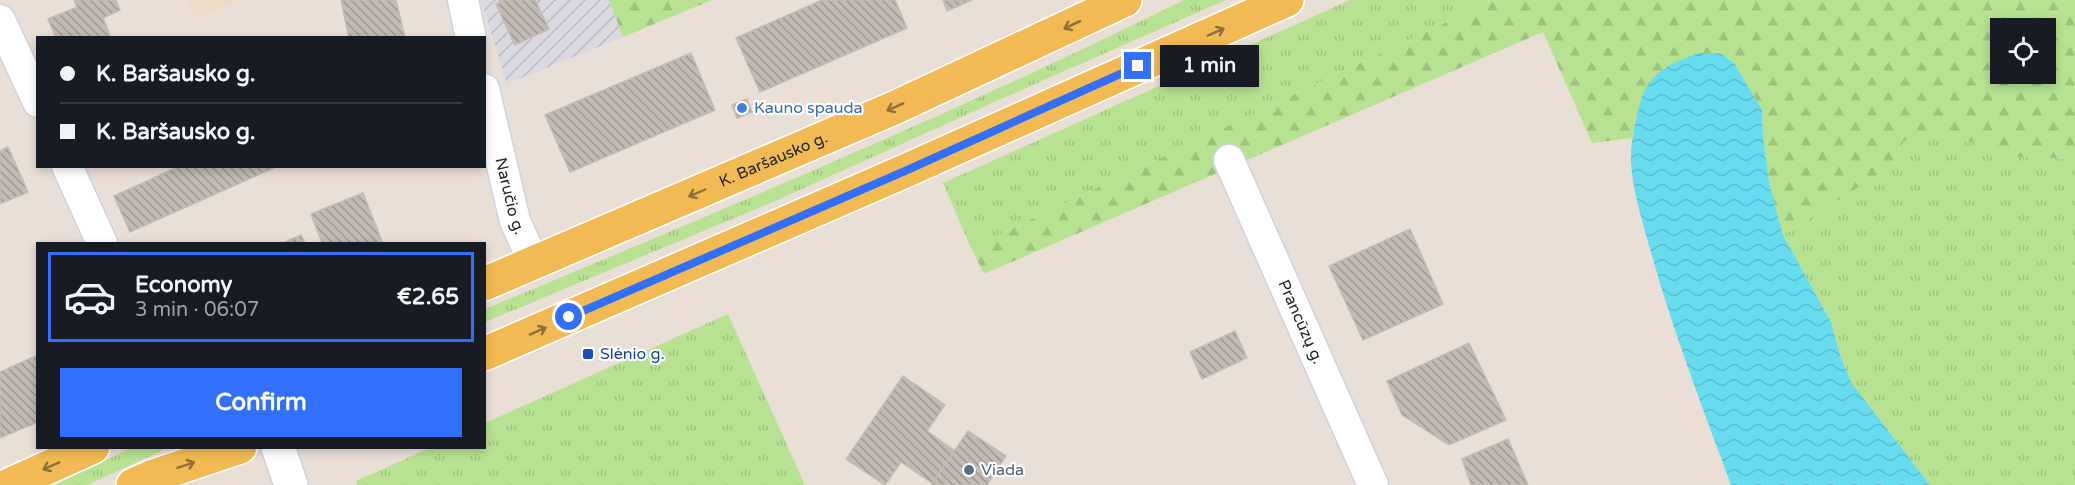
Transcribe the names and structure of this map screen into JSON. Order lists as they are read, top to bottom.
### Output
{
  "streets": {
    "main road": ["K. Baršausko g."],
    "street": ["Naručio g.", "Prancūzų g."]
  },
  "crossings": [
    ["K. Baršausko g.", "Naručio g."]
  ],
  "places": {
    "other": ["Kauno spauda", "Viada"],
    "transit": ["Slėnio g."]
  },
  "page": {
    "banner": ["K. Baršausko g.", "K. Baršausko g."],
    "bubble": "1 min",
    "list": [
      {
        "name": "Economy",
        "note": "3 min · 06:07",
        "value": "€2.65"
      }
    ],
    "buttons": "Confirm"
  }
}
